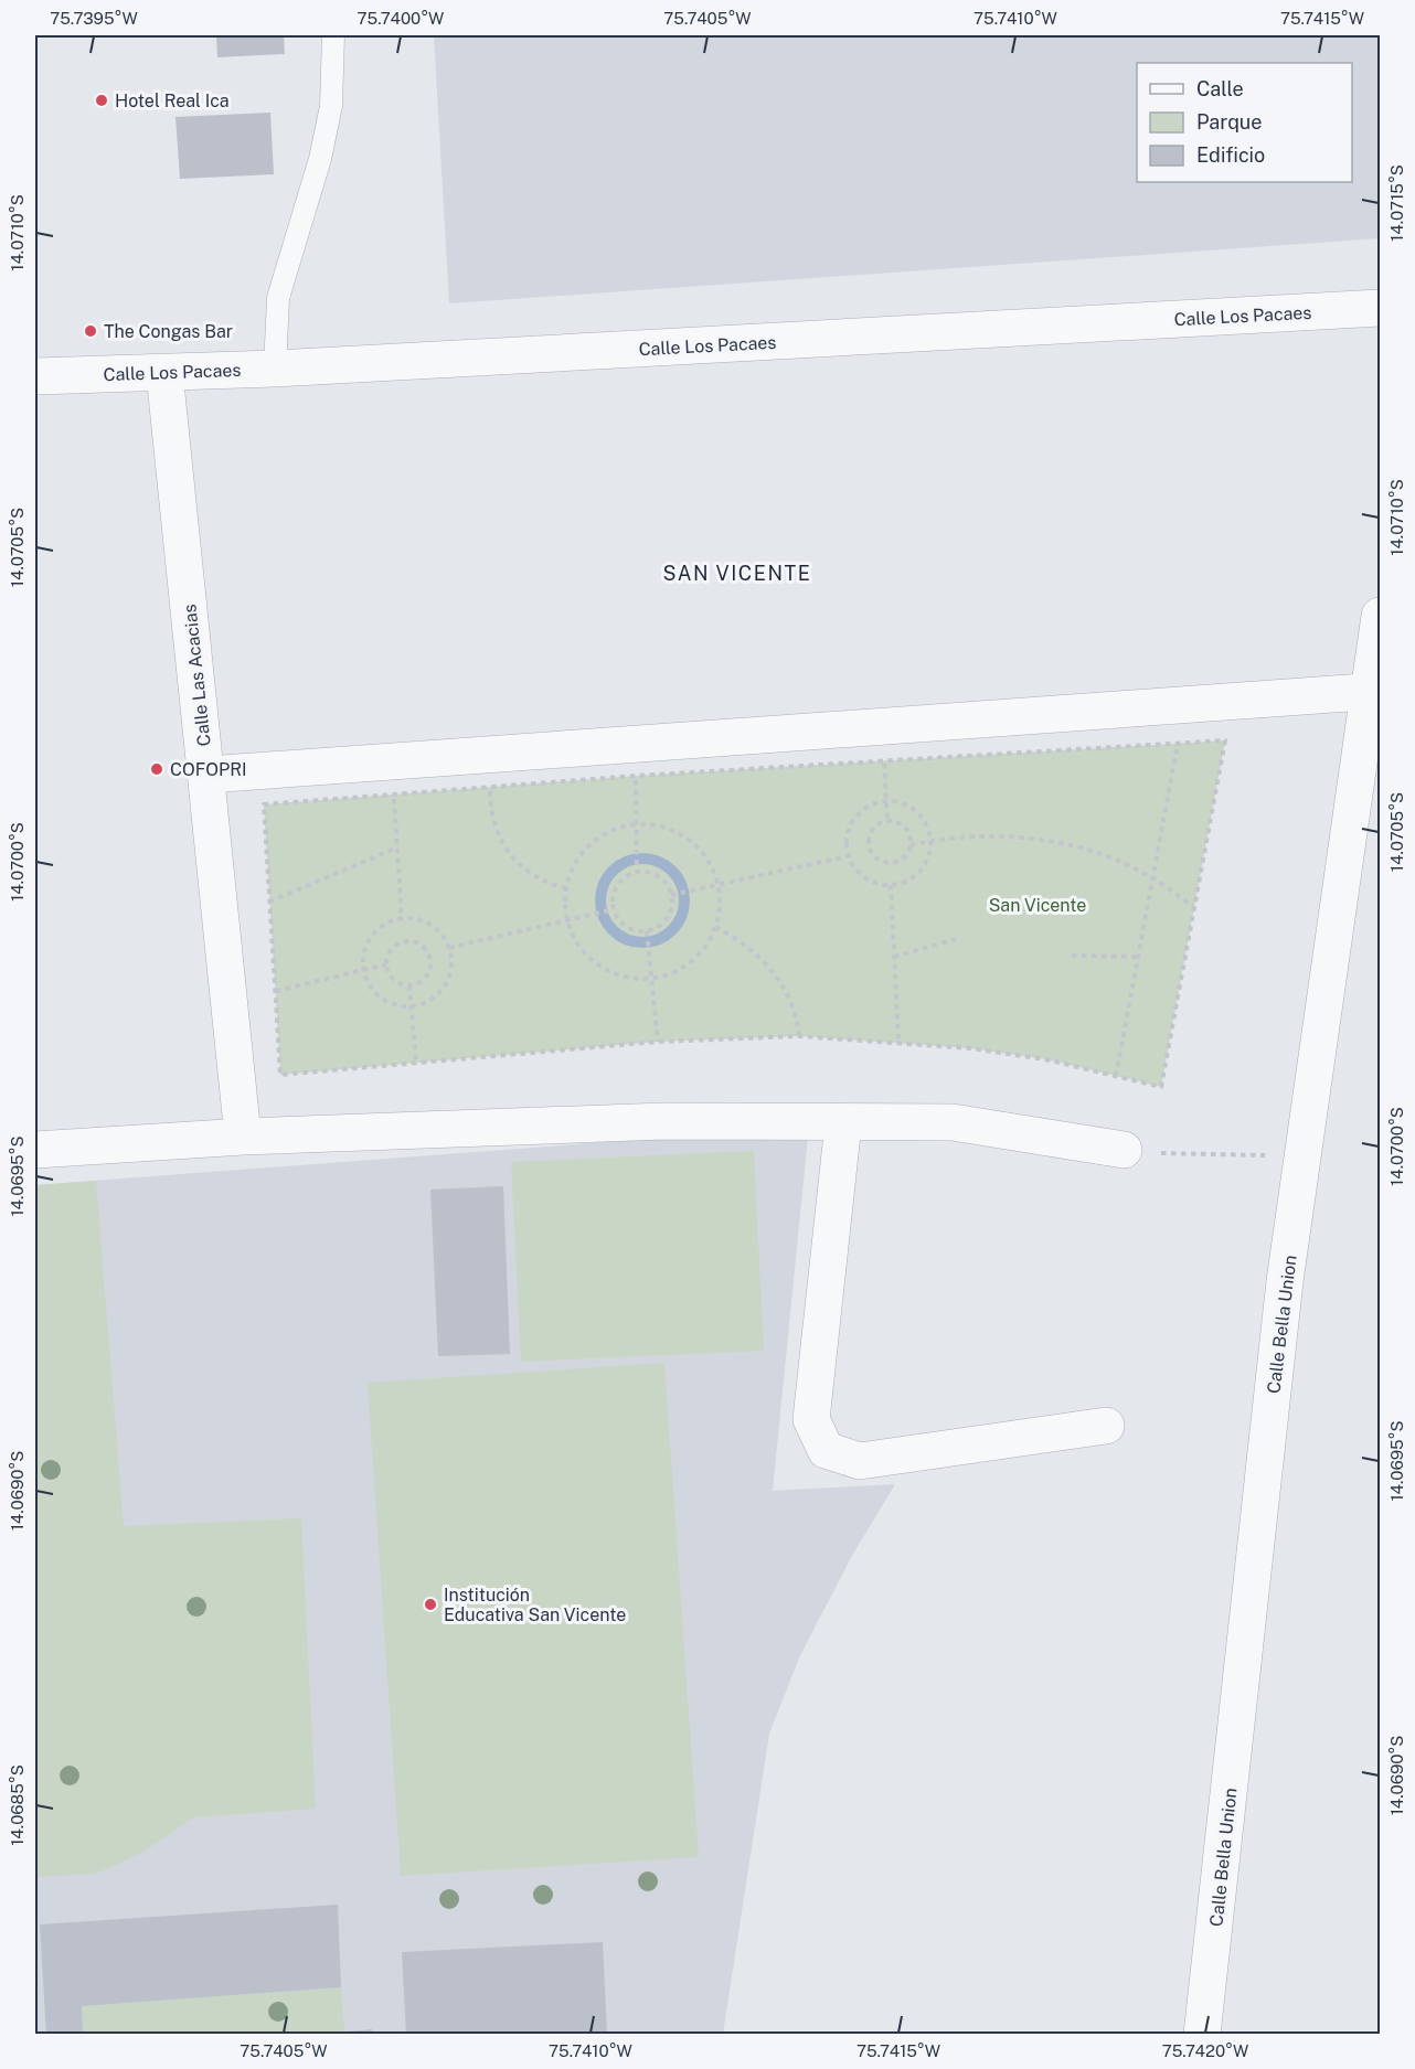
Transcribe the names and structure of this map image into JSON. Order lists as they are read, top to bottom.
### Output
{
  "streets": {
    "street": ["Calle Los Pacaes", "Calle Las Acacias", "Calle Bella Union"]
  },
  "crossings": [
    ["Calle Los Pacaes", "Calle Las Acacias"]
  ],
  "districts": ["SAN VICENTE"],
  "parks": ["San Vicente"],
  "places": [
    "Hotel Real Ica",
    "The Congas Bar",
    "COFOPRI",
    "Institución Educativa San Vicente"
  ],
  "legend": ["Calle", "Parque", "Edificio"],
  "coordinates": [
    "75.7395°W",
    "75.7400°W",
    "75.7405°W",
    "75.7410°W",
    "75.7415°W",
    "14.0715°S",
    "14.0710°S",
    "14.0705°S",
    "14.0700°S",
    "14.0695°S",
    "14.0690°S",
    "14.0685°S",
    "75.7420°W"
  ]
}
